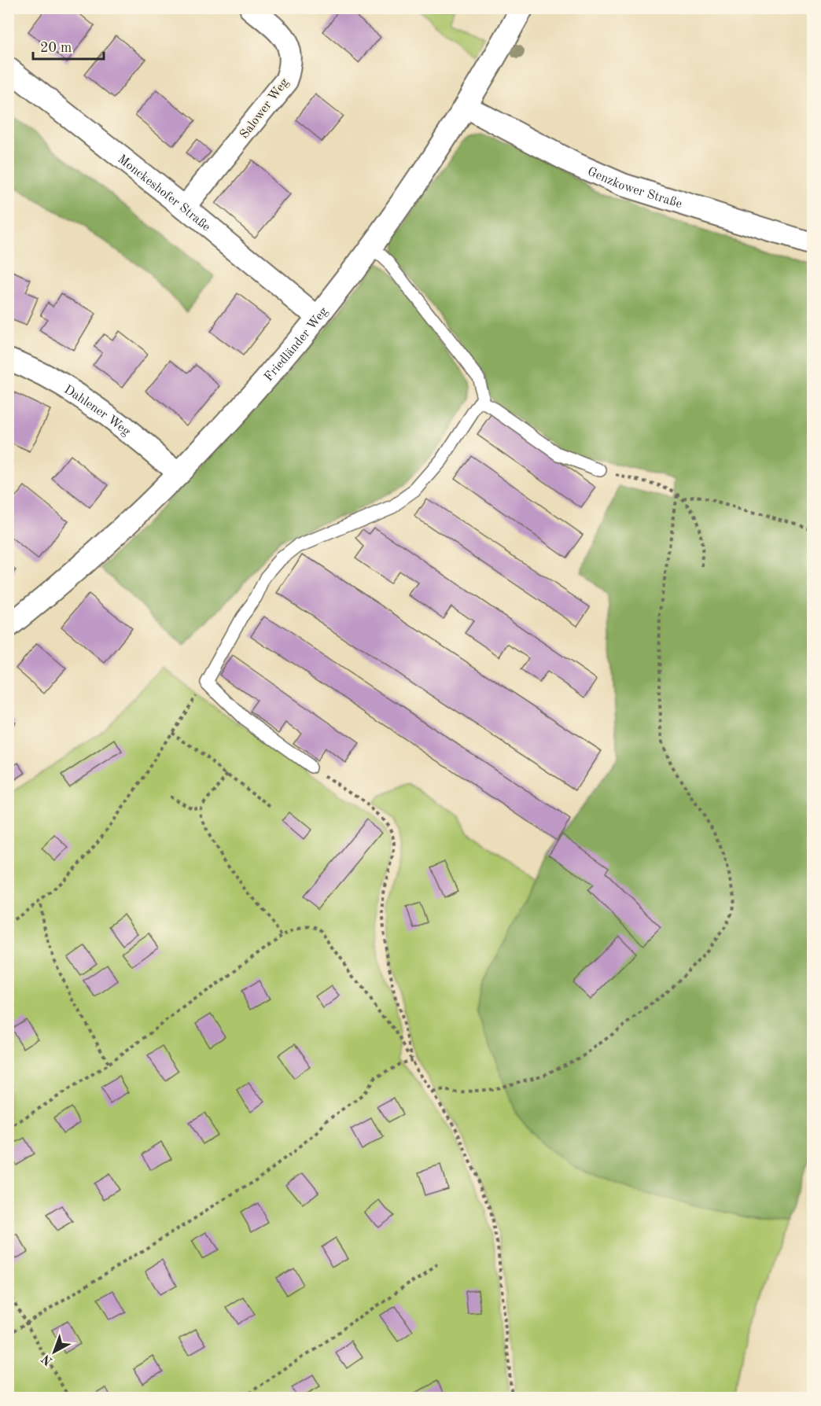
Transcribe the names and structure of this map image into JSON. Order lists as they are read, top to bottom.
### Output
{
  "streets": {
    "street": [
      "Salower Weg",
      "Genzkower Straße",
      "Monckeshofer Straße",
      "Friedländer Weg",
      "Dahlener Weg"
    ]
  },
  "crossings": [
    ["Salower Weg", "Monckeshofer Straße"],
    ["Genzkower Straße", "Friedländer Weg"],
    ["Monckeshofer Straße", "Friedländer Weg"],
    ["Friedländer Weg", "Dahlener Weg"]
  ],
  "scale_bar": "20 m",
  "north": "bottom left"
}
